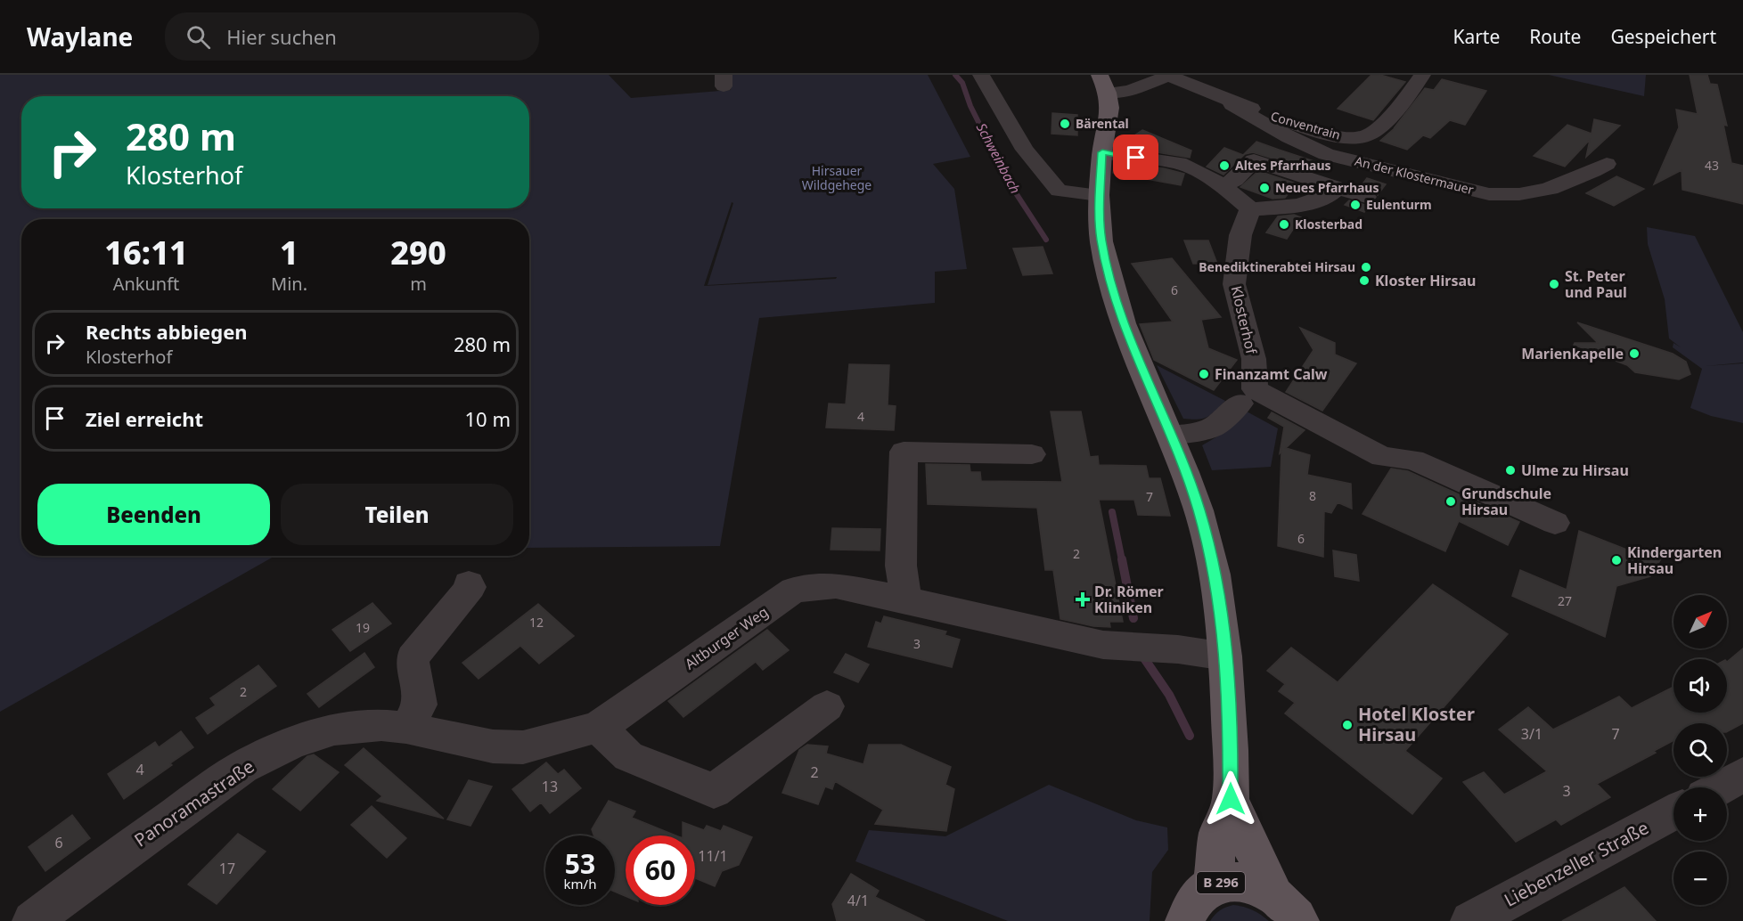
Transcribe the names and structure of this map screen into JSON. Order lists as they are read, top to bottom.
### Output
{
  "streets": {
    "main road": ["B 296"],
    "street": [
      "Conventrain",
      "An der Klostermauer",
      "Klosterhof",
      "Altburger Weg",
      "Panoramastraße",
      "Liebenzeller Straße"
    ]
  },
  "crossings": [
    ["Conventrain", "An der Klostermauer"],
    ["Altburger Weg", "Panoramastraße"],
    ["Altburger Weg", "B 296"]
  ],
  "water": ["Schweinbach"],
  "parks": ["Hirsauer Wildgehege"],
  "places": {
    "other": [
      "Bärental",
      "Altes Pfarrhaus",
      "Neues Pfarrhaus",
      "Eulenturm",
      "Klosterbad",
      "Benediktinerabtei Hirsau",
      "Kloster Hirsau",
      "St. Peter und Paul",
      "Marienkapelle",
      "Finanzamt Calw",
      "Ulme zu Hirsau",
      "Grundschule Hirsau",
      "Kindergarten Hirsau",
      "Hotel Kloster Hirsau"
    ],
    "health": ["Dr. Römer Kliniken"]
  },
  "house_numbers": [
    "43",
    "6",
    "4",
    "8",
    "7",
    "6",
    "2",
    "27",
    "12",
    "19",
    "3",
    "2",
    "3/1",
    "7",
    "4",
    "2",
    "13",
    "3",
    "6",
    "11/1",
    "17",
    "4/1"
  ],
  "north": "top right",
  "page": {
    "header": "Waylane",
    "search": "Hier suchen",
    "nav": ["Karte", "Route", "Gespeichert"],
    "turn": ["280 m", "Klosterhof"],
    "eta": [
      "16:11",
      "Ankunft",
      "1",
      "Min.",
      "290",
      "m"
    ],
    "list": [
      {
        "name": "Rechts abbiegen",
        "note": "Klosterhof",
        "value": "280 m"
      },
      {
        "name": "Ziel erreicht",
        "value": "10 m"
      }
    ],
    "buttons": ["Beenden", "Teilen"],
    "map_buttons": ["+", "−"],
    "speed": "53 km/h",
    "limit": "60"
  }
}
